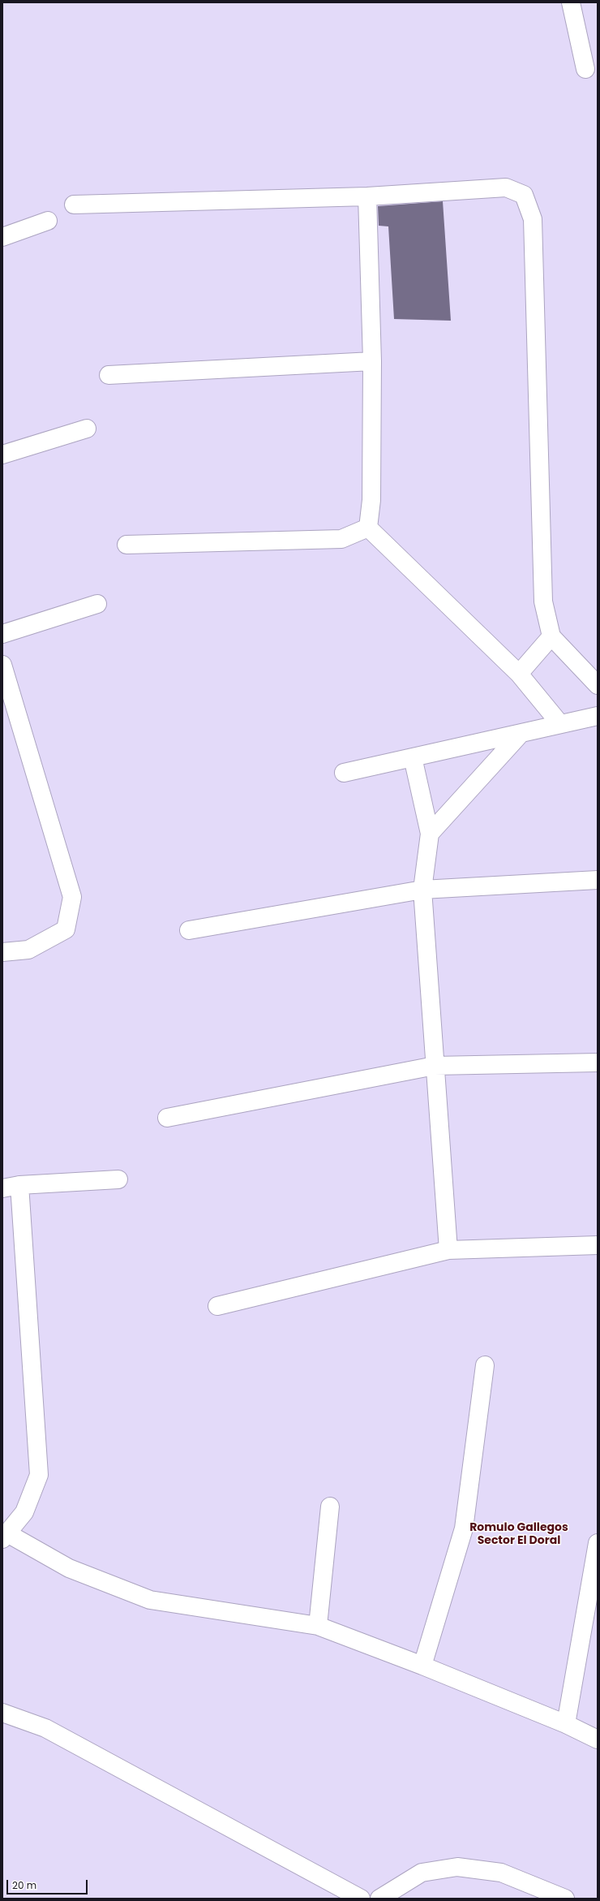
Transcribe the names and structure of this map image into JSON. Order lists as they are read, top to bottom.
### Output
{
  "districts": ["Romulo Gallegos Sector El Doral"],
  "scale_bar": "20 m"
}
